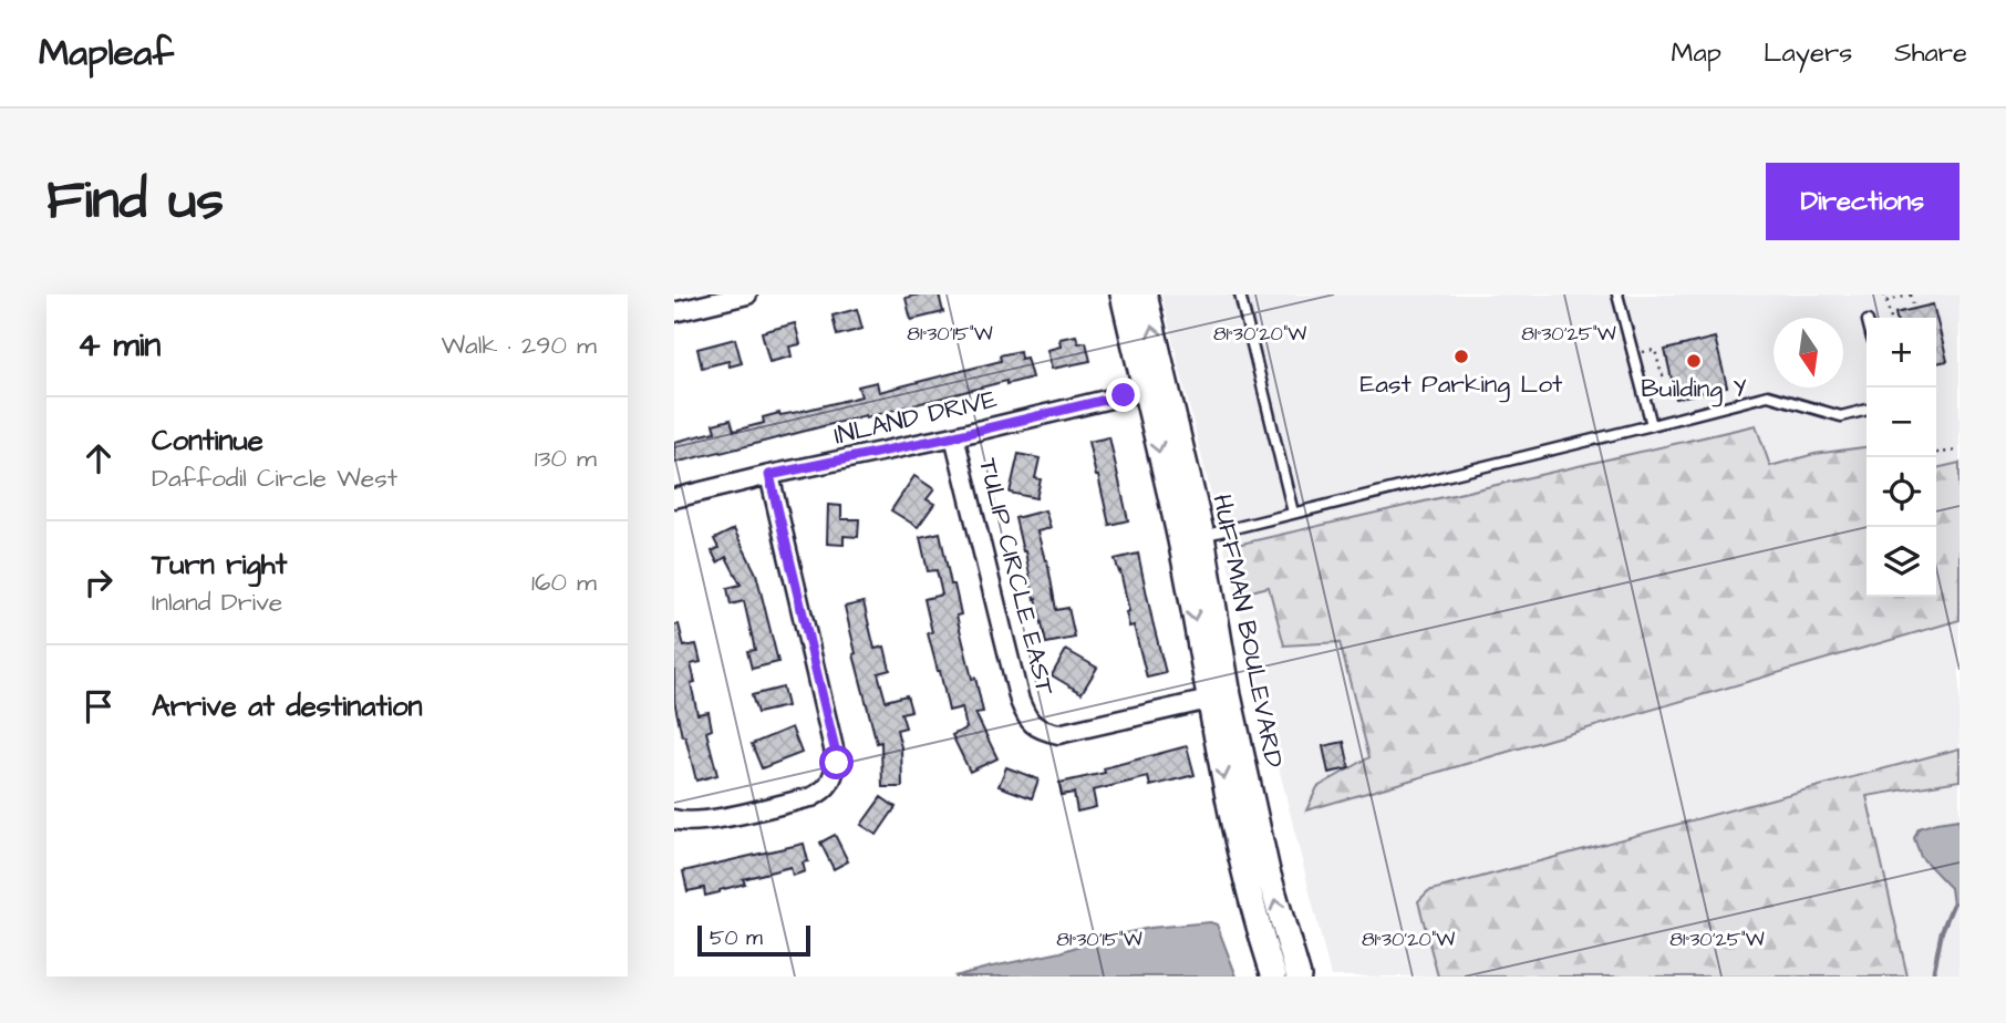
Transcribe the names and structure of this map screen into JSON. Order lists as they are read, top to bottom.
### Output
{
  "streets": {
    "street": ["INLAND DRIVE", "TULIP CIRCLE EAST", "HUFFMAN BOULEVARD"]
  },
  "crossings": [
    ["INLAND DRIVE", "TULIP CIRCLE EAST"],
    ["INLAND DRIVE", "HUFFMAN BOULEVARD"],
    ["TULIP CIRCLE EAST", "HUFFMAN BOULEVARD"]
  ],
  "places": ["East Parking Lot", "Building Y"],
  "scale_bar": "50 m",
  "north": "bottom",
  "page": {
    "header": "Mapleaf",
    "nav": ["Map", "Layers", "Share"],
    "buttons": "Directions",
    "title": "Find us",
    "heading": ["4 min", "Walk · 290 m"],
    "map_buttons": ["+", "−"],
    "list": [
      ["Continue", "Daffodil Circle West", "130 m"],
      ["Turn right", "Inland Drive", "160 m"],
      "Arrive at destination"
    ],
    "scale": "50 m"
  },
  "coordinates": ["81°30'15\"W", "81°30'20\"W", "81°30'25\"W"]
}
